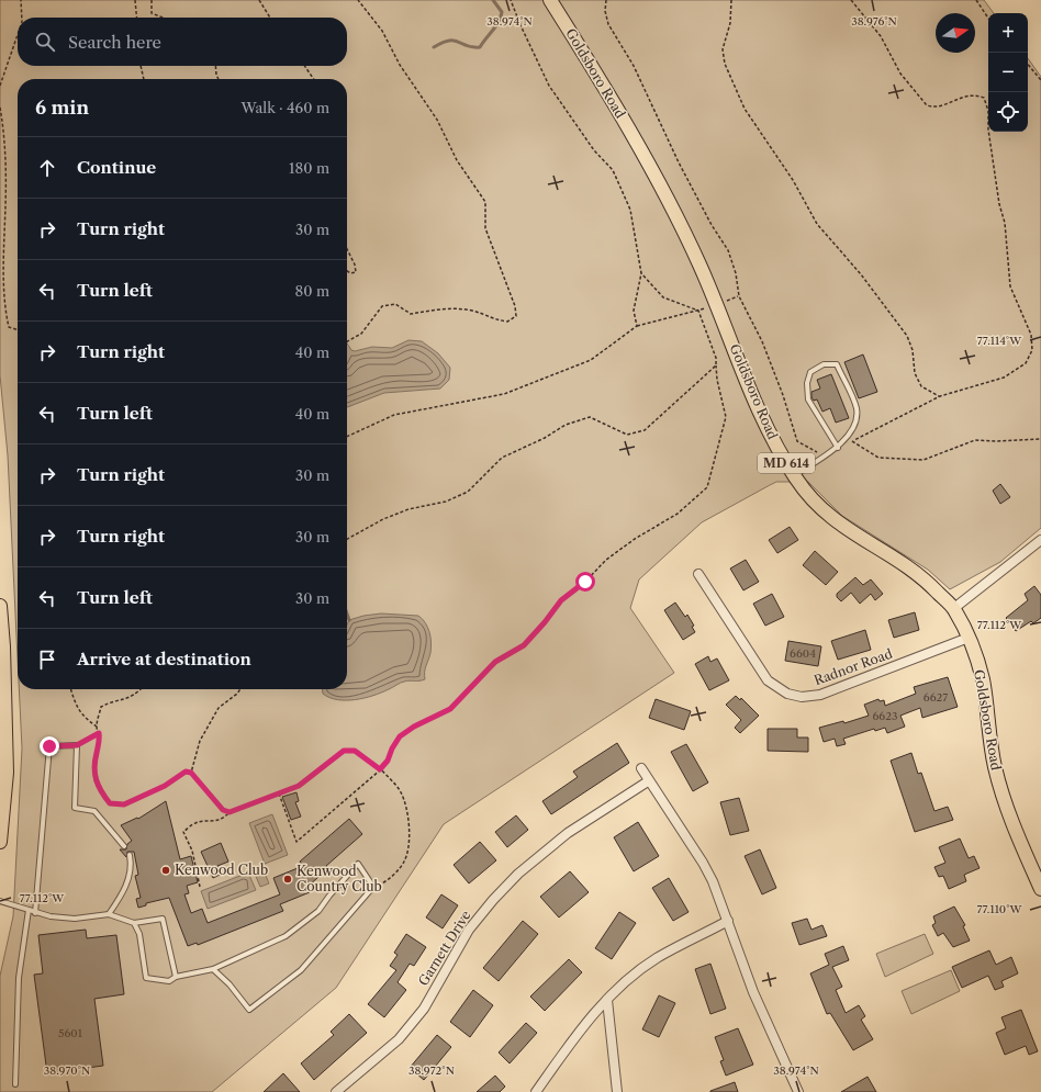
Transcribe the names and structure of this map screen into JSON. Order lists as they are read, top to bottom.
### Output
{
  "streets": {
    "main road": ["Goldsboro Road", "MD 614"],
    "street": ["Radnor Road", "Garnett Drive"]
  },
  "crossings": [
    ["Goldsboro Road", "Radnor Road"]
  ],
  "places": ["Kenwood Club", "Kenwood Country Club"],
  "house_numbers": [
    "6604",
    "6627",
    "6623",
    "5601"
  ],
  "north": "right",
  "page": {
    "map_buttons": ["+", "−"],
    "search": "Search here",
    "heading": ["6 min", "Walk · 460 m"],
    "list": [
      ["Continue", "180 m"],
      ["Turn right", "30 m"],
      ["Turn left", "80 m"],
      ["Turn right", "40 m"],
      ["Turn left", "40 m"],
      ["Turn right", "30 m"],
      ["Turn right", "30 m"],
      ["Turn left", "30 m"],
      "Arrive at destination"
    ]
  },
  "coordinates": [
    "38.974°N",
    "38.976°N",
    "77.114°W",
    "77.112°W",
    "77.110°W",
    "38.970°N",
    "38.972°N"
  ]
}
